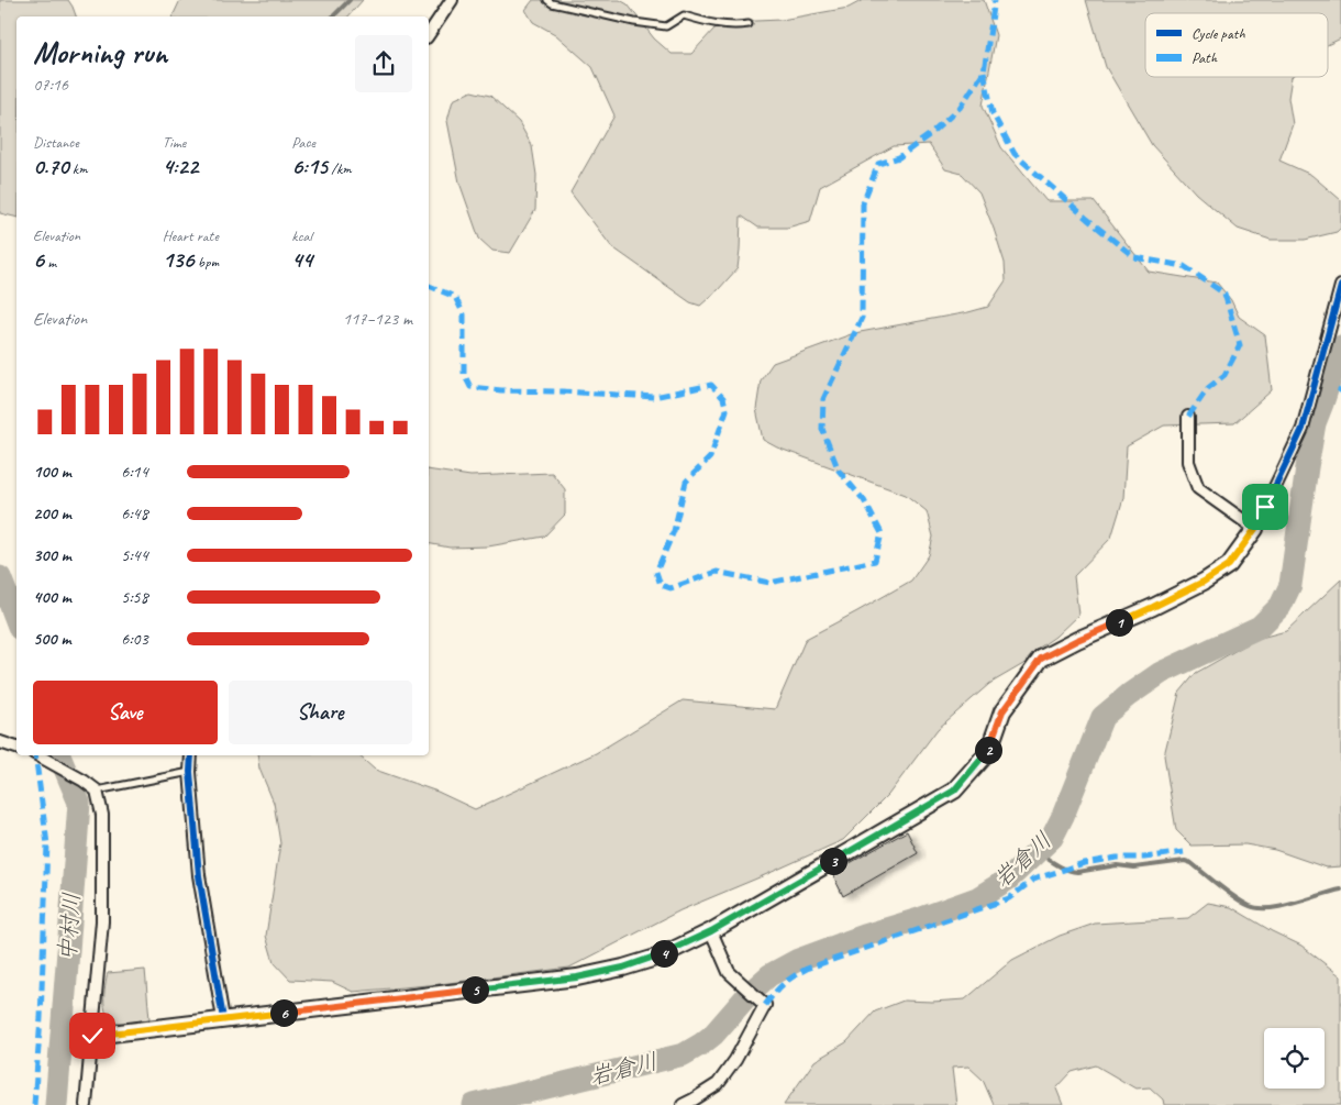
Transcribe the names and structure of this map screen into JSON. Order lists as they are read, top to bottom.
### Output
{
  "water": ["岩倉川", "中村川"],
  "legend": ["Cycle path", "Path"],
  "page": {
    "heading": ["Morning run", "07:16"],
    "stats": [
      ["Distance", "0.70 km"],
      ["Time", "4:22"],
      ["Pace", "6:15 /km"],
      ["Elevation", "6 m"],
      ["Heart rate", "136 bpm"],
      ["kcal", "44"]
    ],
    "chart": ["Elevation", "117–123 m"],
    "list": [
      {
        "name": "100 m",
        "note": "6:14"
      },
      {
        "name": "200 m",
        "note": "6:48"
      },
      {
        "name": "300 m",
        "note": "5:44"
      },
      {
        "name": "400 m",
        "note": "5:58"
      },
      {
        "name": "500 m",
        "note": "6:03"
      }
    ],
    "pins": [
      "1",
      "2",
      "3",
      "4",
      "5",
      "6"
    ],
    "buttons": ["Save", "Share"]
  }
}
